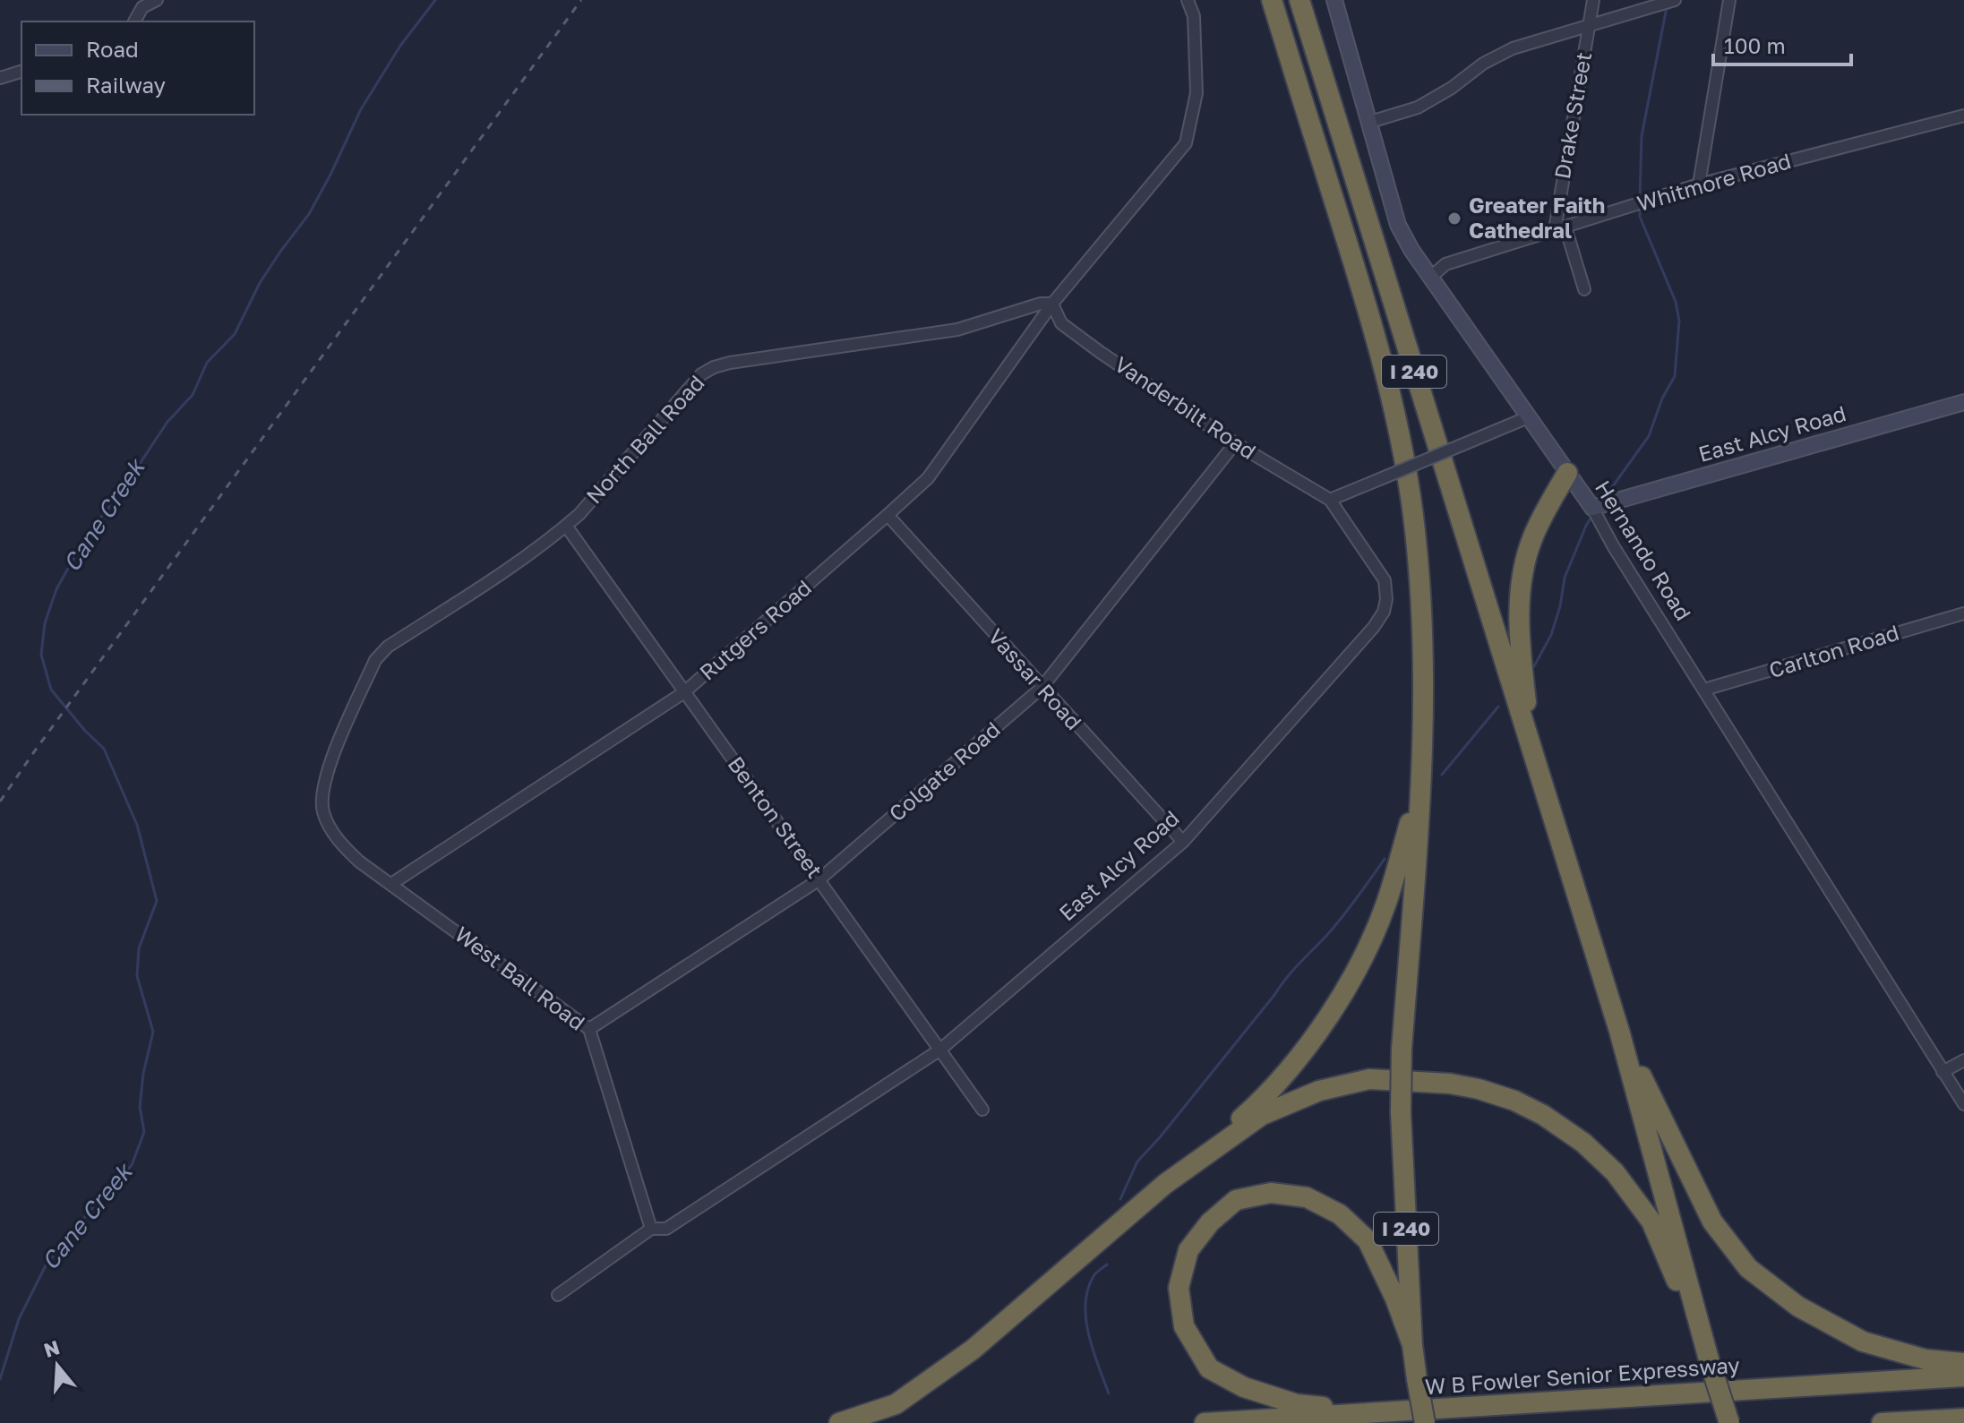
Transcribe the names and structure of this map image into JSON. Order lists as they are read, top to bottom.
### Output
{
  "streets": {
    "highway": ["I 240", "W B Fowler Senior Expressway"],
    "main road": ["East Alcy Road", "Hernando Road"],
    "street": [
      "Drake Street",
      "Whitmore Road",
      "Vanderbilt Road",
      "North Ball Road",
      "Rutgers Road",
      "Carlton Road",
      "Vassar Road",
      "Colgate Road",
      "Benton Street",
      "West Ball Road"
    ]
  },
  "crossings": [
    ["Drake Street", "Whitmore Road"],
    ["Whitmore Road", "Hernando Road"],
    ["Vanderbilt Road", "East Alcy Road"],
    ["Vanderbilt Road", "North Ball Road"],
    ["Vanderbilt Road", "Rutgers Road"],
    ["Vanderbilt Road", "Colgate Road"],
    ["East Alcy Road", "Hernando Road"],
    ["East Alcy Road", "Vassar Road"],
    ["East Alcy Road", "Benton Street"],
    ["East Alcy Road", "West Ball Road"],
    ["North Ball Road", "Rutgers Road"],
    ["North Ball Road", "Benton Street"],
    ["North Ball Road", "West Ball Road"],
    ["Hernando Road", "Carlton Road"],
    ["Rutgers Road", "Vassar Road"],
    ["Rutgers Road", "Benton Street"],
    ["Rutgers Road", "West Ball Road"],
    ["Vassar Road", "Colgate Road"],
    ["Colgate Road", "Benton Street"],
    ["Colgate Road", "West Ball Road"]
  ],
  "water": ["Cane Creek"],
  "places": ["Greater Faith Cathedral"],
  "legend": ["Road", "Railway"],
  "scale_bar": "100 m",
  "north": "top"
}
